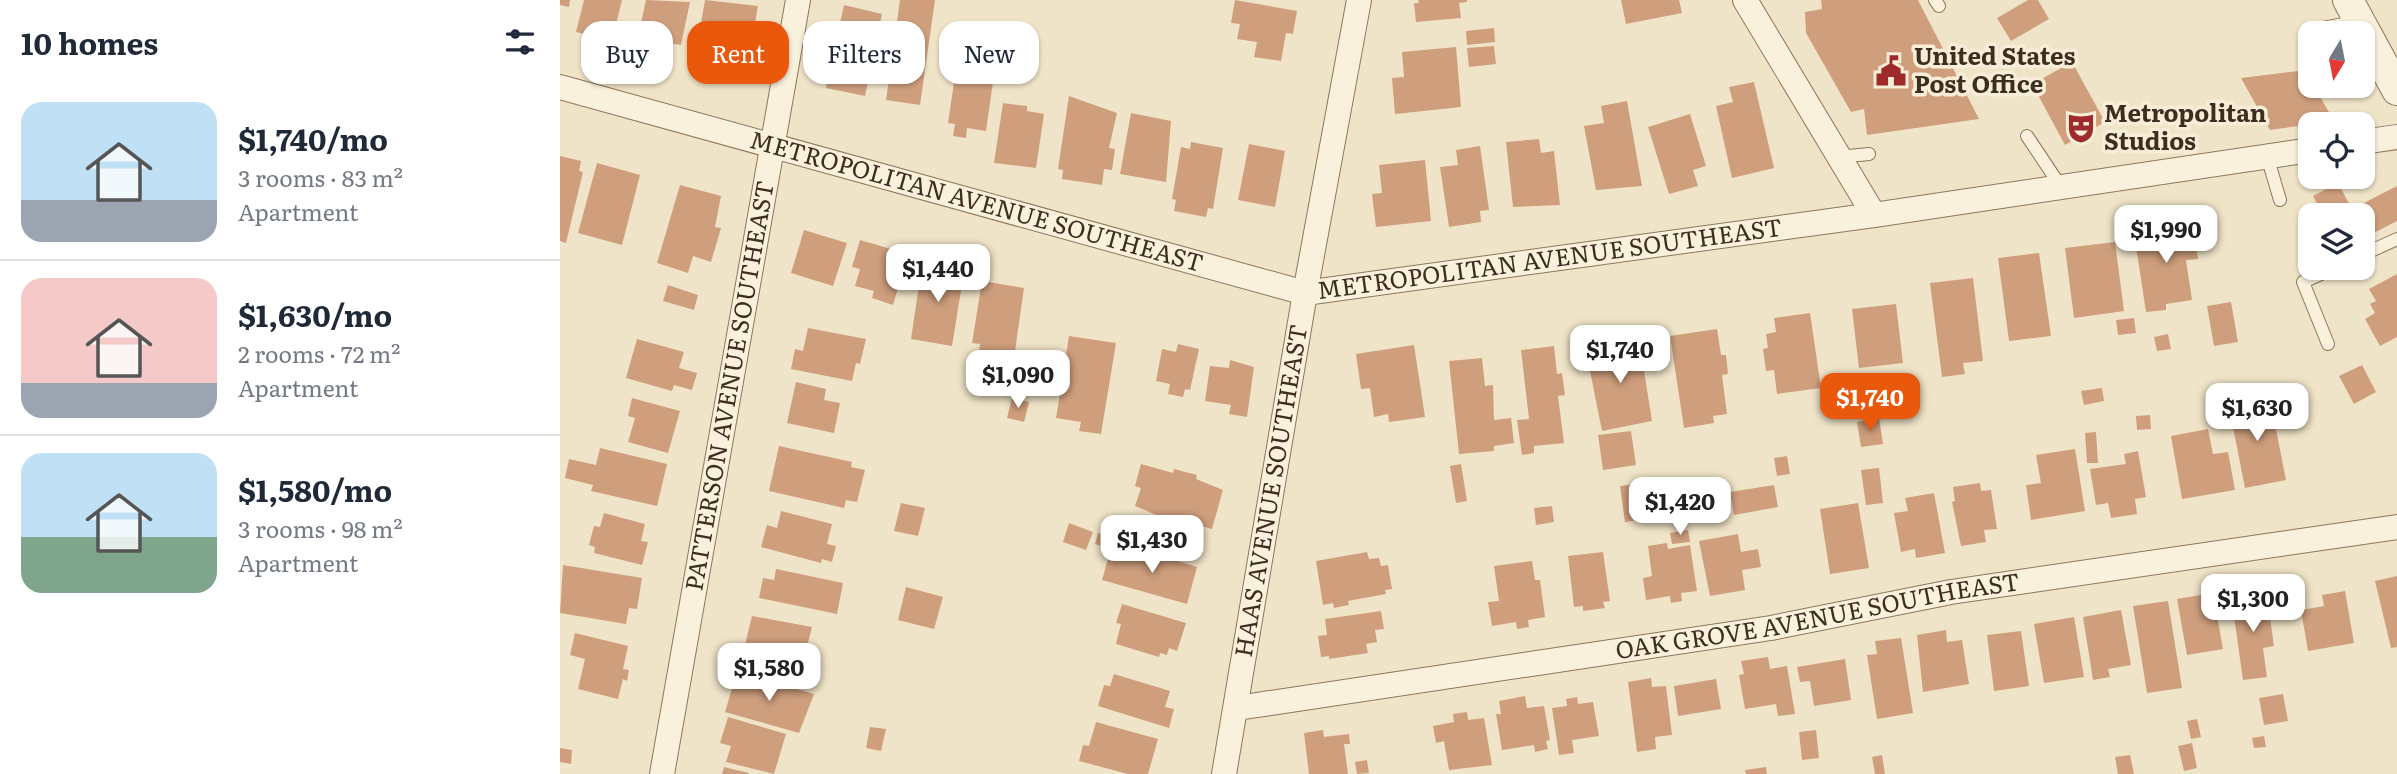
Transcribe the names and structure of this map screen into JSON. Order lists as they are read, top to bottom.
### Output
{
  "streets": {
    "street": [
      "METROPOLITAN AVENUE SOUTHEAST",
      "PATTERSON AVENUE SOUTHEAST",
      "HAAS AVENUE SOUTHEAST",
      "OAK GROVE AVENUE SOUTHEAST"
    ]
  },
  "crossings": [
    ["METROPOLITAN AVENUE SOUTHEAST", "PATTERSON AVENUE SOUTHEAST"],
    ["METROPOLITAN AVENUE SOUTHEAST", "HAAS AVENUE SOUTHEAST"],
    ["HAAS AVENUE SOUTHEAST", "OAK GROVE AVENUE SOUTHEAST"]
  ],
  "places": {
    "public building": ["United States Post Office"],
    "theatre": ["Metropolitan Studios"]
  },
  "north": "bottom",
  "page": {
    "heading": "10 homes",
    "chip": [
      "Buy",
      "Rent",
      "Filters",
      "New"
    ],
    "list": [
      {
        "name": "$1,740/mo",
        "note": "3 rooms · 83 m² · Apartment"
      },
      {
        "name": "$1,630/mo",
        "note": "2 rooms · 72 m² · Apartment"
      },
      {
        "name": "$1,580/mo",
        "note": "3 rooms · 98 m² · Apartment"
      }
    ],
    "price": [
      "$1,990",
      "$1,440",
      "$1,740",
      "$1,090",
      "$1,740",
      "$1,630",
      "$1,420",
      "$1,430",
      "$1,300",
      "$1,580"
    ]
  }
}
